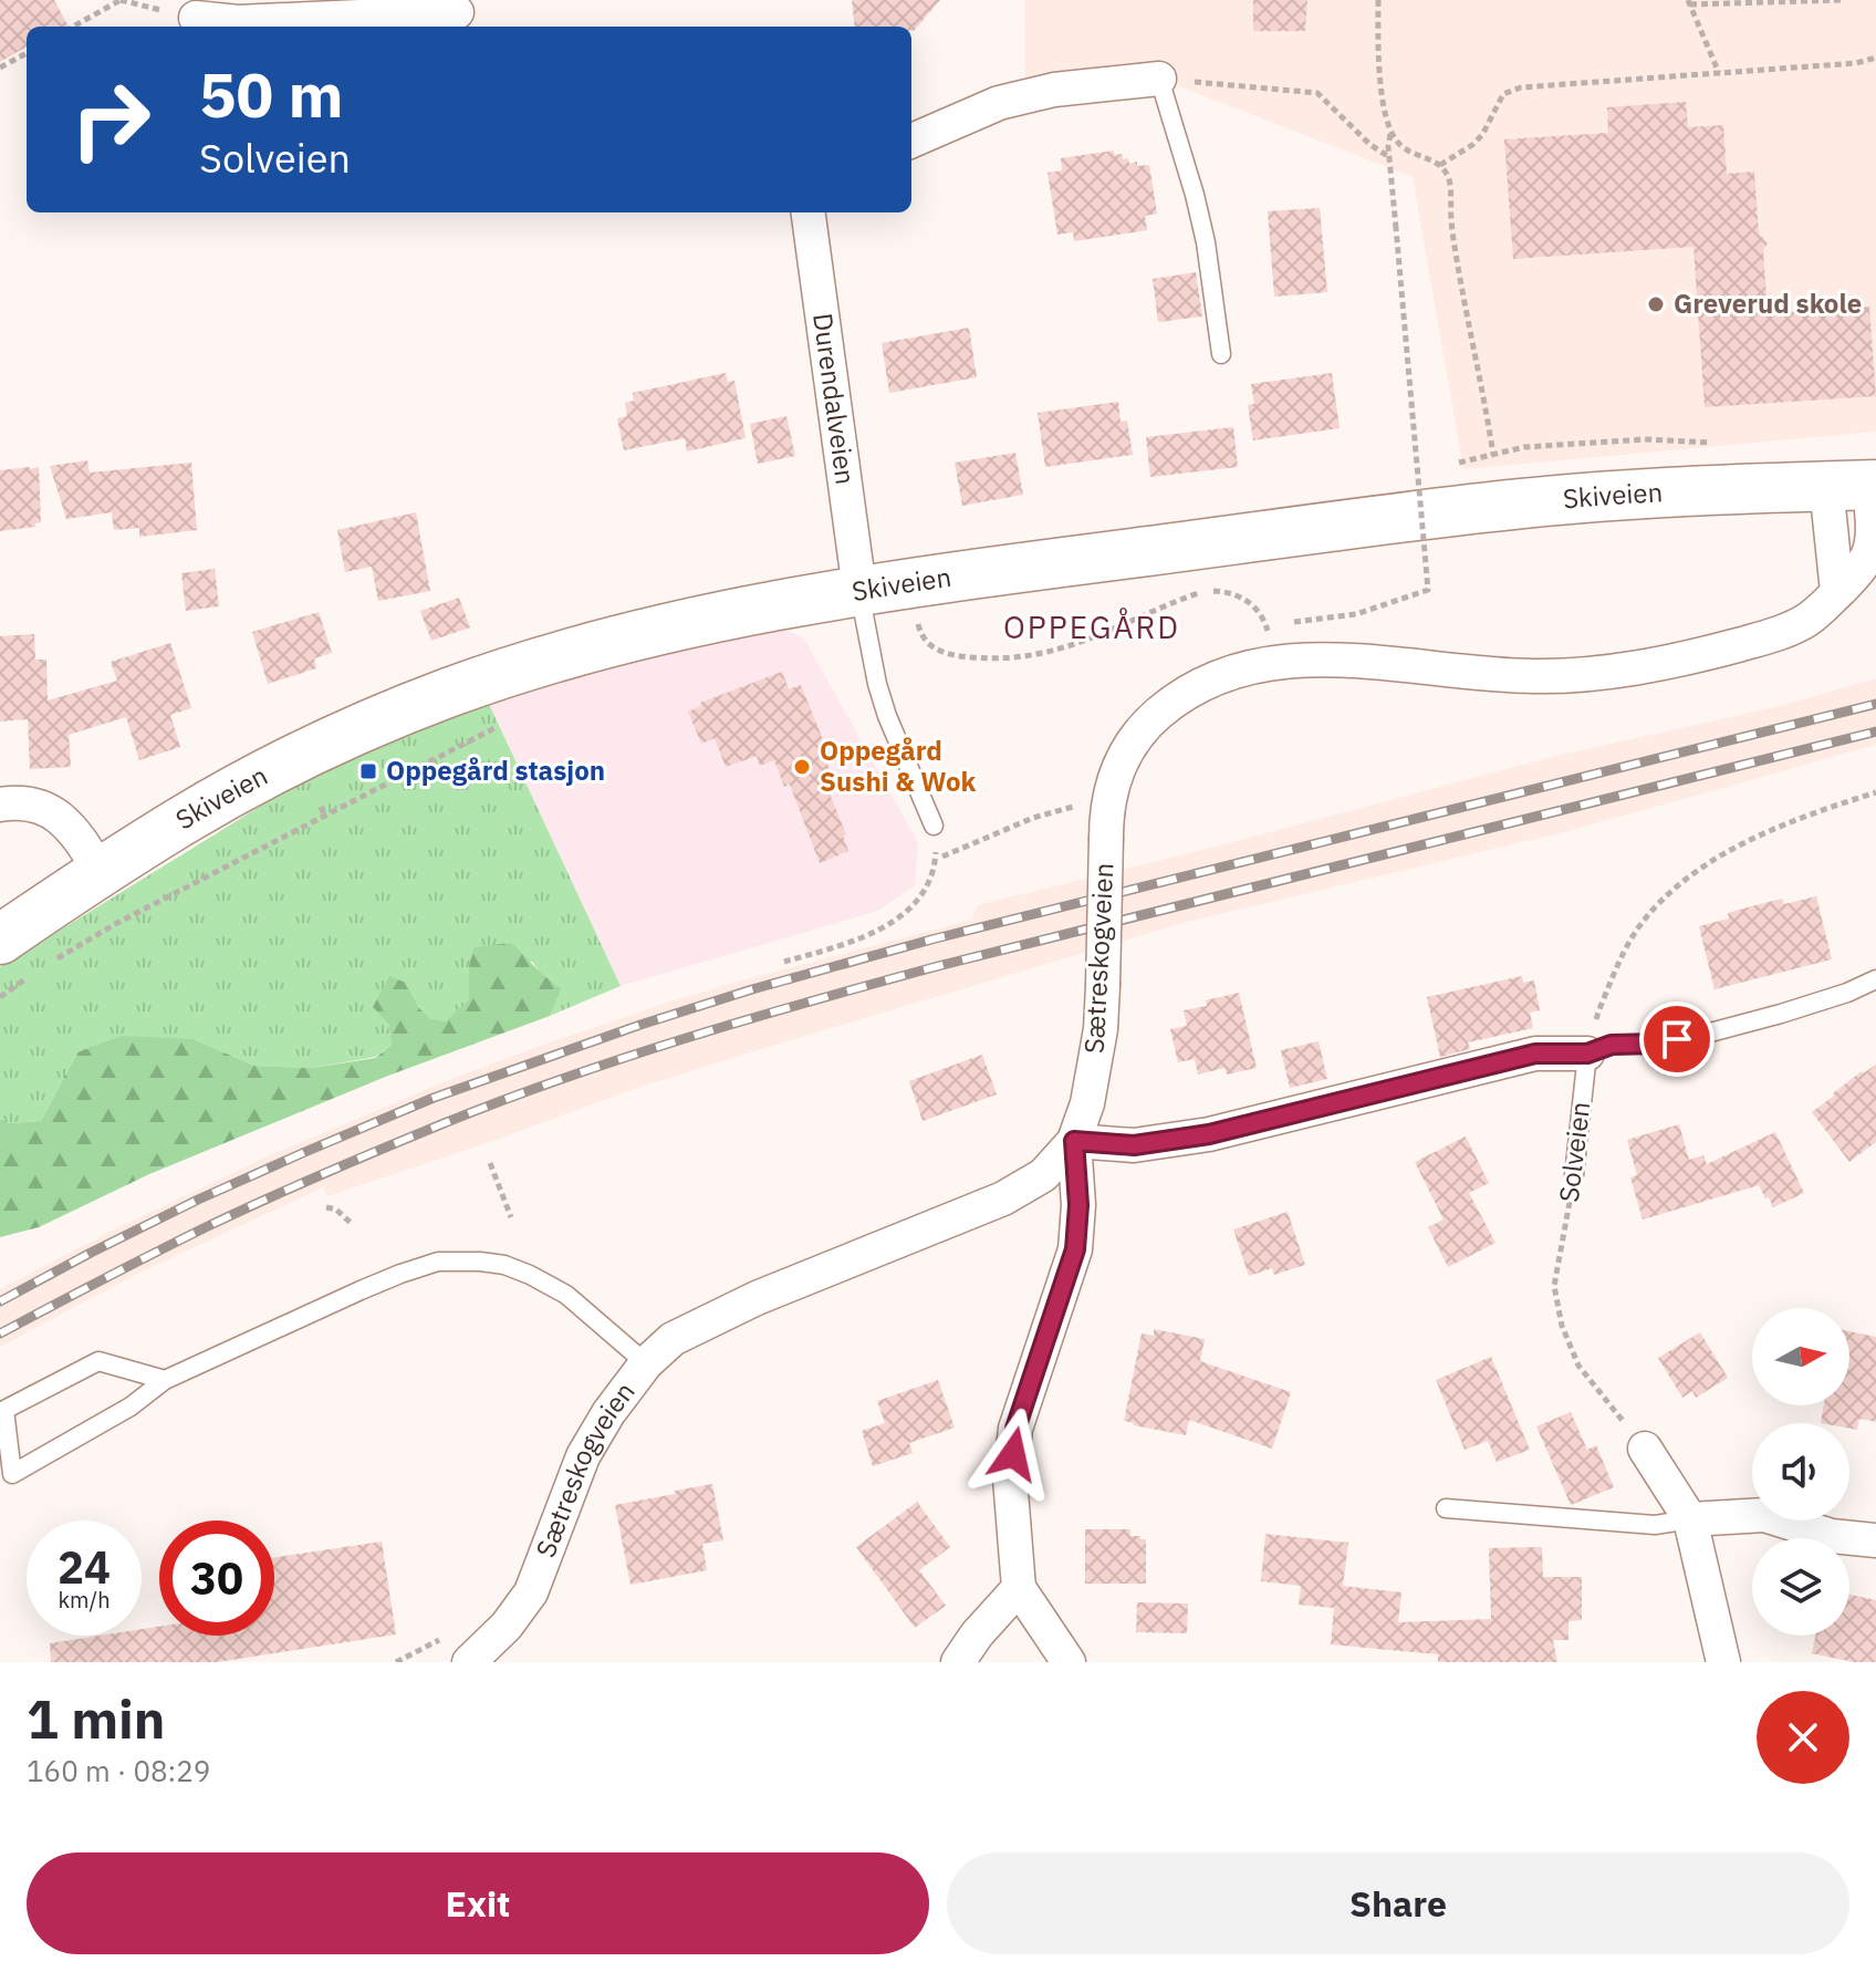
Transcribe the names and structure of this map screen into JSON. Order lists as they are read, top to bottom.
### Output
{
  "streets": {
    "main road": ["Skiveien"],
    "street": ["Durendalveien", "Sætreskogveien"],
    "lane": ["Solveien"]
  },
  "crossings": [
    ["Durendalveien", "Skiveien"],
    ["Skiveien", "Sætreskogveien"]
  ],
  "districts": ["OPPEGÅRD"],
  "places": {
    "other": ["Greverud skole", "Oppegård Sushi & Wok"],
    "transit": ["Oppegård stasjon"]
  },
  "north": "right",
  "page": {
    "turn": ["50 m", "Solveien"],
    "speed": "24 km/h",
    "limit": "30",
    "heading": ["1 min", "160 m · 08:29"],
    "buttons": ["Exit", "Share"]
  }
}
